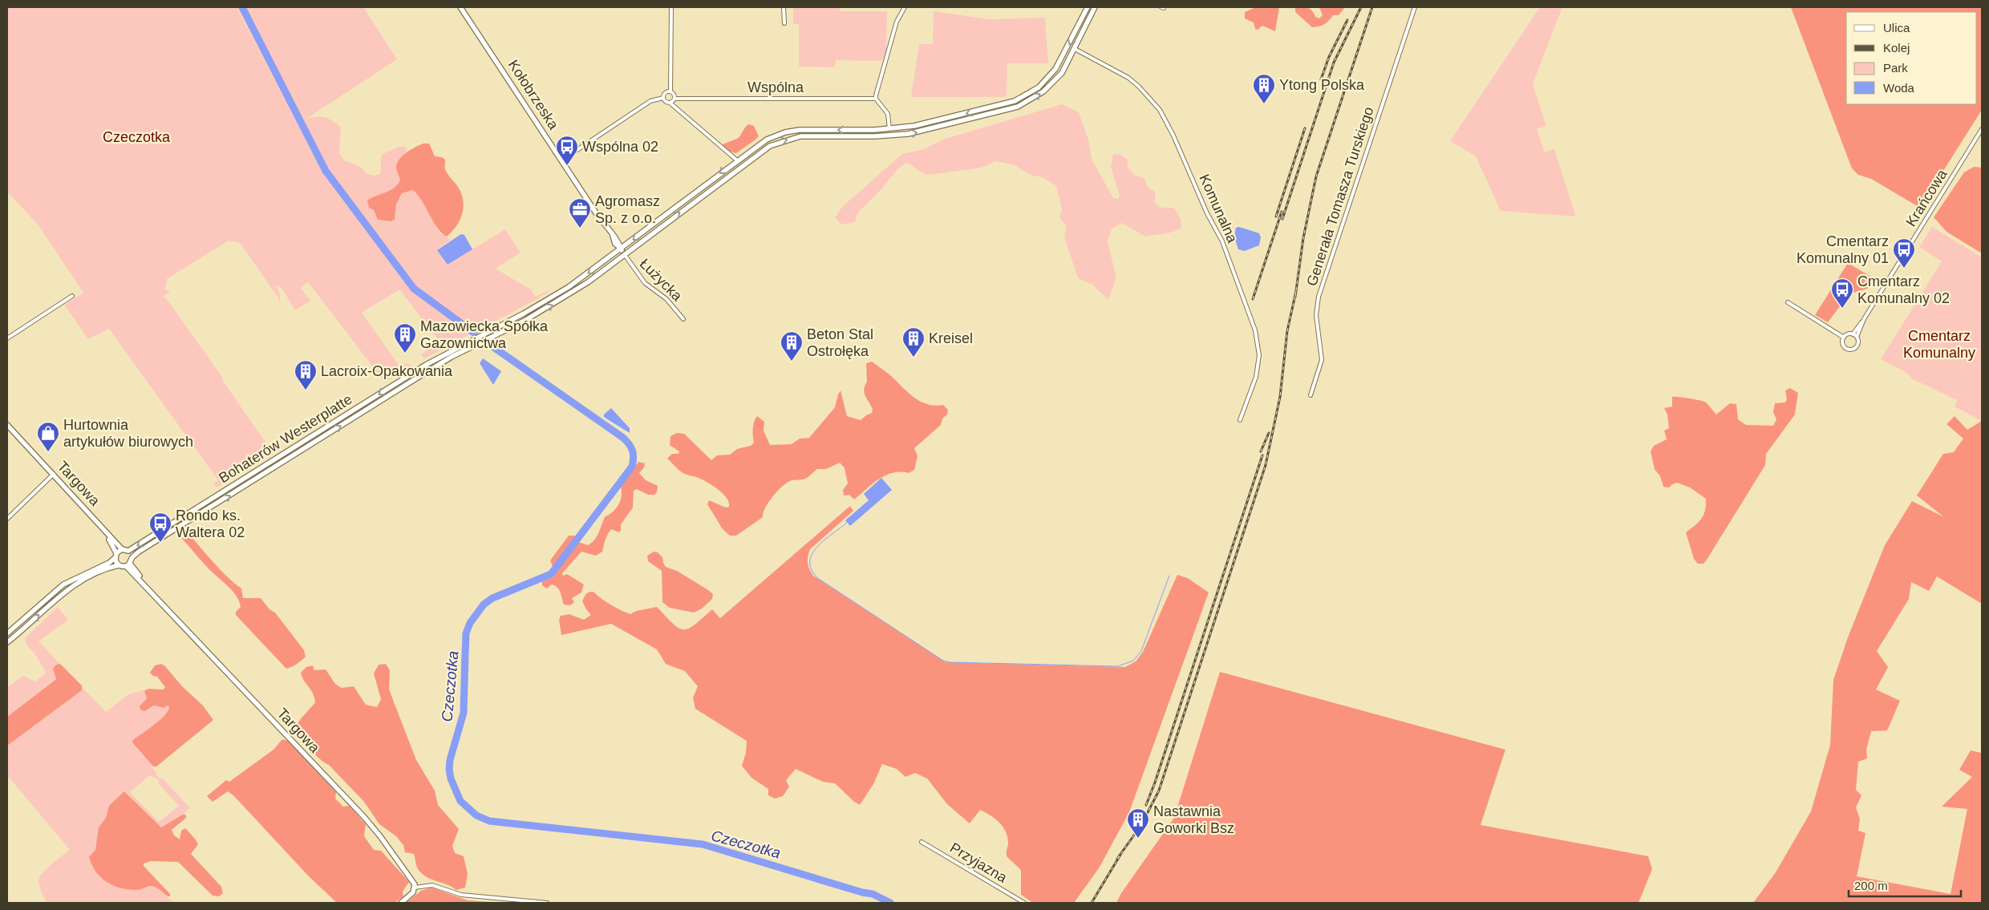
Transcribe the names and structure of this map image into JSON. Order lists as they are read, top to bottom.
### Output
{
  "streets": {
    "main road": ["Kołobrzeska", "Bohaterów Westerplatte", "Targowa"],
    "street": [
      "Wspólna",
      "Generała Tomasza Turskiego",
      "Krańcowa",
      "Komunalna",
      "Łużycka",
      "Przyjazna"
    ]
  },
  "crossings": [
    ["Kołobrzeska", "Łużycka"],
    ["Kołobrzeska", "Bohaterów Westerplatte"],
    ["Komunalna", "Bohaterów Westerplatte"],
    ["Łużycka", "Bohaterów Westerplatte"],
    ["Bohaterów Westerplatte", "Targowa"]
  ],
  "water": ["Czeczotka"],
  "parks": ["Czeczotka", "Cmentarz Komunalny"],
  "places": {
    "building": [
      "Ytong Polska",
      "Mazowiecka Spółka Gazownictwa",
      "Kreisel",
      "Beton Stal Ostrołęka",
      "Lacroix-Opakowania",
      "Nastawnia Goworki Bsz"
    ],
    "bus stop": [
      "Wspólna 02",
      "Cmentarz Komunalny 01",
      "Cmentarz Komunalny 02",
      "Rondo ks. Waltera 02"
    ],
    "office": ["Agromasz Sp. z o.o."],
    "shop": ["Hurtownia artykułów biurowych"]
  },
  "legend": [
    "Ulica",
    "Kolej",
    "Park",
    "Woda"
  ],
  "scale_bar": "200 m"
}
